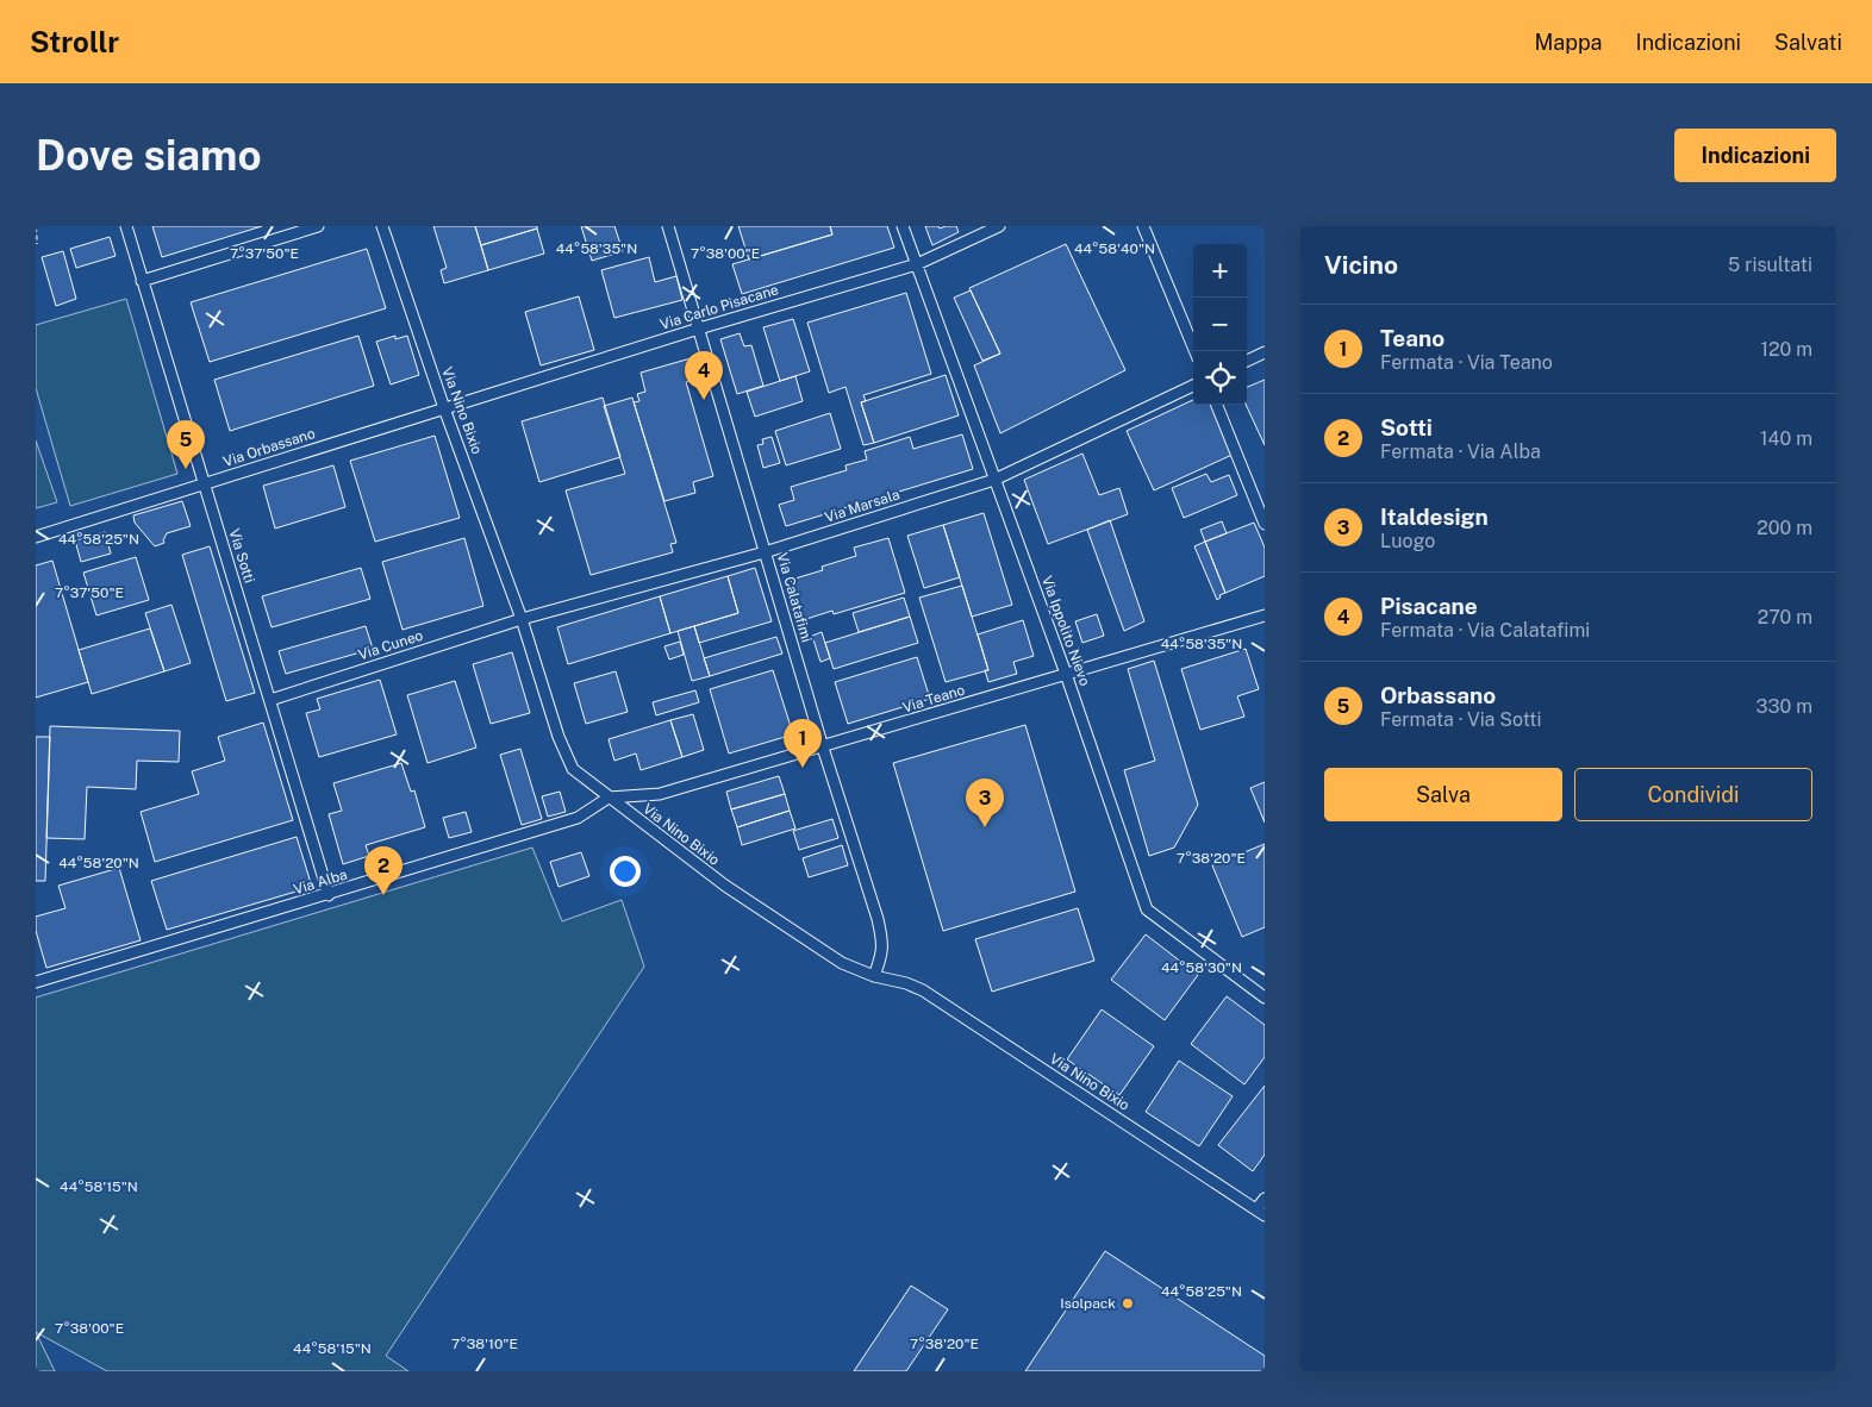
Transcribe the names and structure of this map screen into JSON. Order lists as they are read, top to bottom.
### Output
{
  "streets": {
    "street": [
      "Via Carlo Pisacane",
      "Via Nino Bixio",
      "Via Orbassano",
      "Via Marsala",
      "Via Sotti",
      "Via Calatafimi",
      "Via Ippolito Nievo",
      "Via Cuneo",
      "Via Teano",
      "Via Alba"
    ]
  },
  "crossings": [
    ["Via Carlo Pisacane", "Via Nino Bixio"],
    ["Via Carlo Pisacane", "Via Orbassano"],
    ["Via Carlo Pisacane", "Via Calatafimi"],
    ["Via Carlo Pisacane", "Via Ippolito Nievo"],
    ["Via Nino Bixio", "Via Orbassano"],
    ["Via Nino Bixio", "Via Marsala"],
    ["Via Nino Bixio", "Via Calatafimi"],
    ["Via Nino Bixio", "Via Cuneo"],
    ["Via Nino Bixio", "Via Teano"],
    ["Via Nino Bixio", "Via Alba"],
    ["Via Orbassano", "Via Sotti"],
    ["Via Marsala", "Via Calatafimi"],
    ["Via Marsala", "Via Ippolito Nievo"],
    ["Via Marsala", "Via Cuneo"],
    ["Via Sotti", "Via Cuneo"],
    ["Via Sotti", "Via Alba"],
    ["Via Calatafimi", "Via Teano"],
    ["Via Ippolito Nievo", "Via Teano"],
    ["Via Teano", "Via Alba"]
  ],
  "places": ["Isolpack"],
  "page": {
    "header": "Strollr",
    "nav": ["Mappa", "Indicazioni", "Salvati"],
    "buttons": [
      "Indicazioni",
      ["Salva", "Condividi"]
    ],
    "title": "Dove siamo",
    "heading": ["Vicino", "5 risultati"],
    "map_buttons": ["+", "−"],
    "list": [
      {
        "mark": "1",
        "name": "Teano",
        "note": "Fermata · Via Teano",
        "value": "120 m"
      },
      {
        "mark": "2",
        "name": "Sotti",
        "note": "Fermata · Via Alba",
        "value": "140 m"
      },
      {
        "mark": "3",
        "name": "Italdesign",
        "note": "Luogo",
        "value": "200 m"
      },
      {
        "mark": "4",
        "name": "Pisacane",
        "note": "Fermata · Via Calatafimi",
        "value": "270 m"
      },
      {
        "mark": "5",
        "name": "Orbassano",
        "note": "Fermata · Via Sotti",
        "value": "330 m"
      }
    ],
    "pins": [
      "4",
      "5",
      "1",
      "3",
      "2"
    ]
  },
  "coordinates": [
    "44°58'35\"N",
    "44°58'40\"N",
    "7°37'50\"E",
    "7°38'00\"E",
    "44°58'25\"N",
    "7°38'20\"E",
    "44°58'20\"N",
    "44°58'30\"N",
    "44°58'15\"N",
    "7°38'10\"E"
  ]
}
